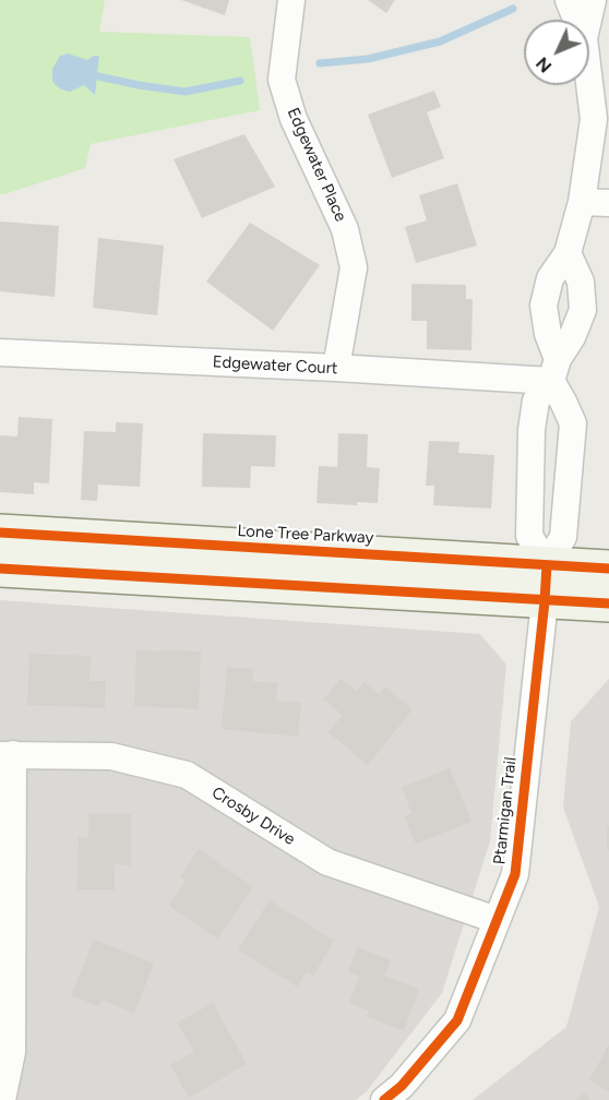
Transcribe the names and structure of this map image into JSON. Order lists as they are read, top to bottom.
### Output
{
  "streets": {
    "street": [
      "Edgewater Place",
      "Edgewater Court",
      "Lone Tree Parkway",
      "Ptarmigan Trail",
      "Crosby Drive"
    ]
  },
  "crossings": [
    ["Edgewater Place", "Edgewater Court"],
    ["Lone Tree Parkway", "Ptarmigan Trail"],
    ["Ptarmigan Trail", "Crosby Drive"]
  ],
  "north": "bottom left"
}
